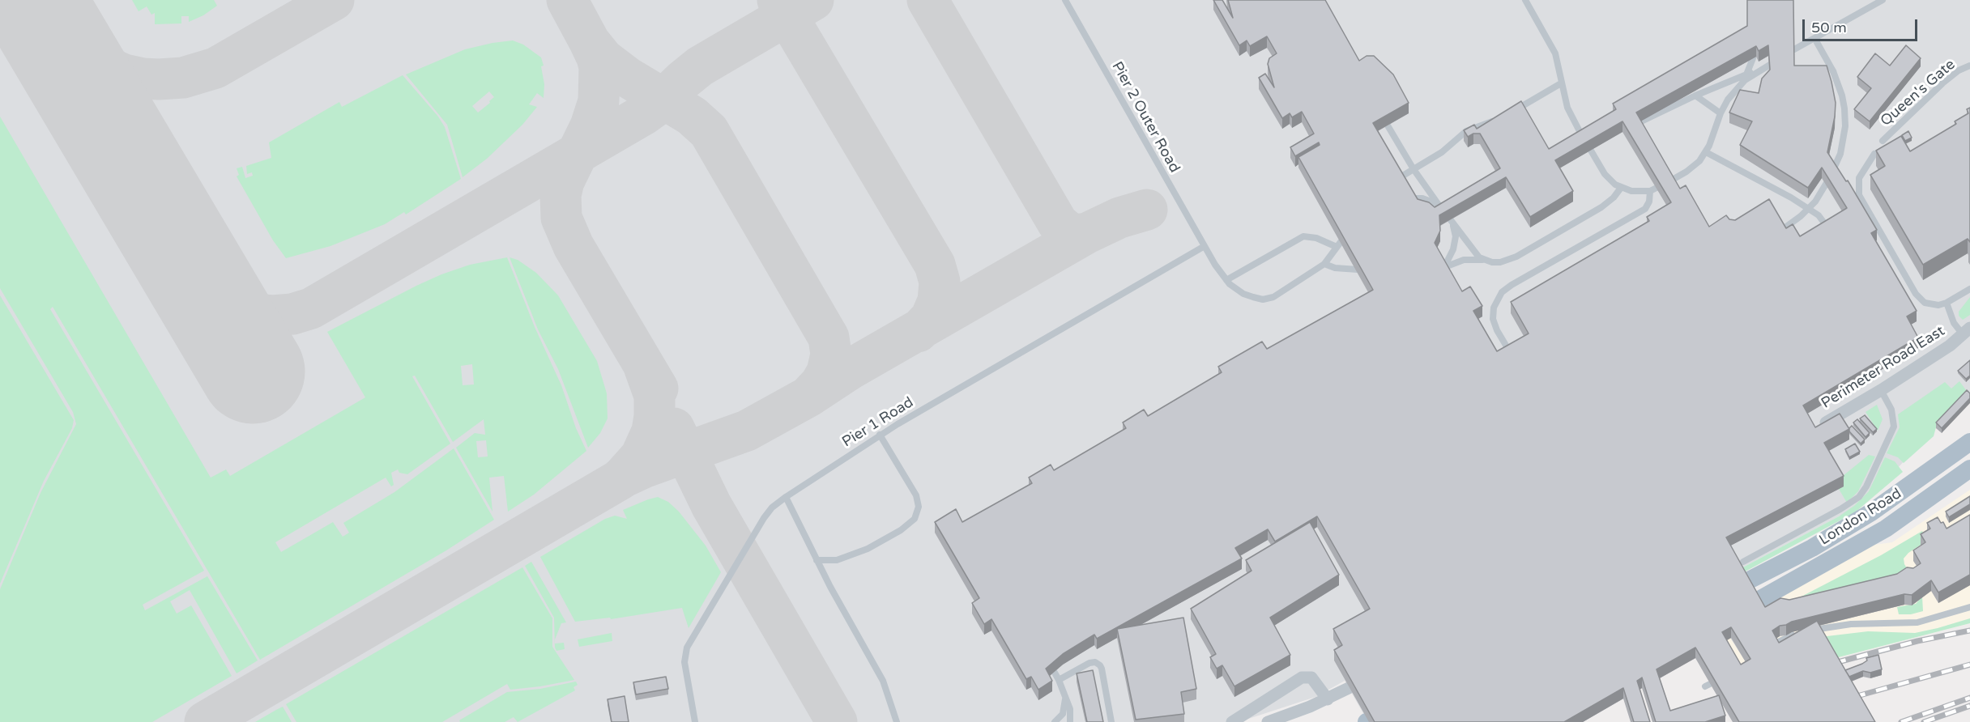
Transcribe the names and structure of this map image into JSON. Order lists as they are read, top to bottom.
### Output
{
  "streets": {
    "main road": ["London Road"],
    "street": ["Perimeter Road East"],
    "lane": ["Queen's Gate", "Pier 2 Outer Road", "Pier 1 Road"]
  },
  "crossings": [
    ["Pier 2 Outer Road", "Pier 1 Road"]
  ],
  "scale_bar": "50 m"
}
